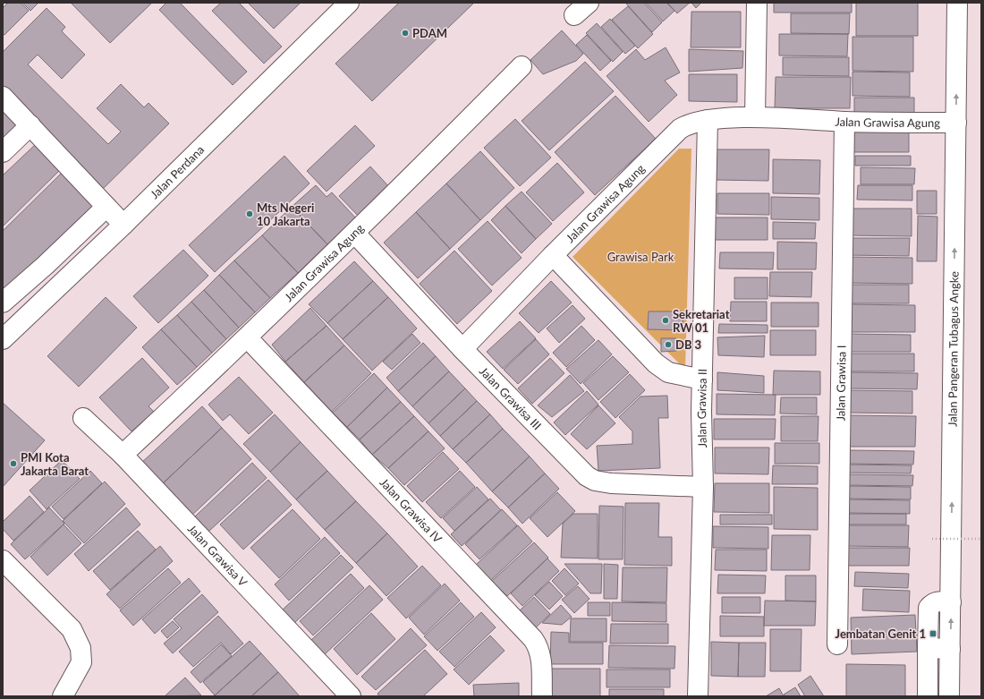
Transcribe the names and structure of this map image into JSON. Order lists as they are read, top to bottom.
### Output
{
  "streets": {
    "street": [
      "Jalan Grawisa Agung",
      "Jalan Perdana",
      "Jalan Pangeran Tubagus Angke",
      "Jalan Grawisa I",
      "Jalan Grawisa III",
      "Jalan Grawisa II",
      "Jalan Grawisa IV",
      "Jalan Grawisa V"
    ]
  },
  "crossings": [
    ["Jalan Grawisa Agung", "Jalan Pangeran Tubagus Angke"],
    ["Jalan Grawisa Agung", "Jalan Grawisa I"],
    ["Jalan Grawisa Agung", "Jalan Grawisa III"],
    ["Jalan Grawisa Agung", "Jalan Grawisa II"],
    ["Jalan Grawisa Agung", "Jalan Grawisa IV"],
    ["Jalan Grawisa Agung", "Jalan Grawisa V"],
    ["Jalan Grawisa III", "Jalan Grawisa II"]
  ],
  "one_way": ["Jalan Pangeran Tubagus Angke"],
  "parks": ["Grawisa Park"],
  "places": {
    "other": [
      "PDAM",
      "Mts Negeri 10 Jakarta",
      "Sekretariat RW 01",
      "DB 3",
      "PMI Kota Jakarta Barat"
    ],
    "transit": ["Jembatan Genit 1"]
  }
}
